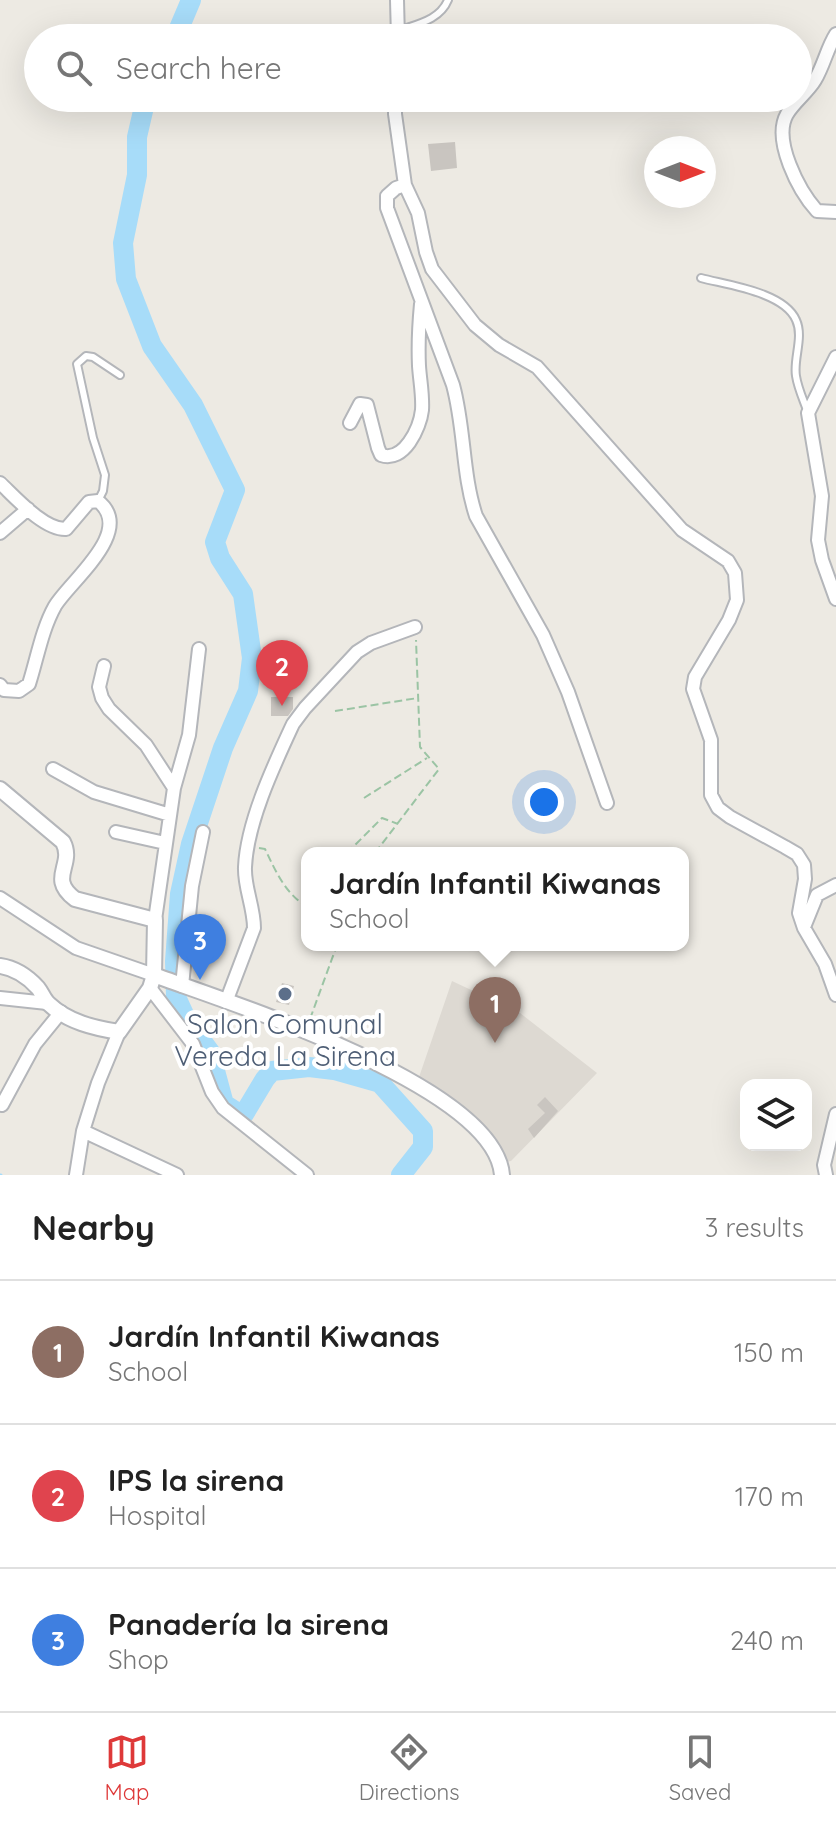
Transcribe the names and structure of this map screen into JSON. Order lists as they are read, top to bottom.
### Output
{
  "places": ["Salon Comunal Vereda La Sirena"],
  "north": "right",
  "page": {
    "search": "Search here",
    "pins": ["2", "3", "1"],
    "popup": ["Jardín Infantil Kiwanas", "School"],
    "heading": ["Nearby", "3 results"],
    "list": [
      {
        "mark": "1",
        "name": "Jardín Infantil Kiwanas",
        "note": "School",
        "value": "150 m"
      },
      {
        "mark": "2",
        "name": "IPS la sirena",
        "note": "Hospital",
        "value": "170 m"
      },
      {
        "mark": "3",
        "name": "Panadería la sirena",
        "note": "Shop",
        "value": "240 m"
      }
    ],
    "nav": ["Map", "Directions", "Saved"]
  }
}
